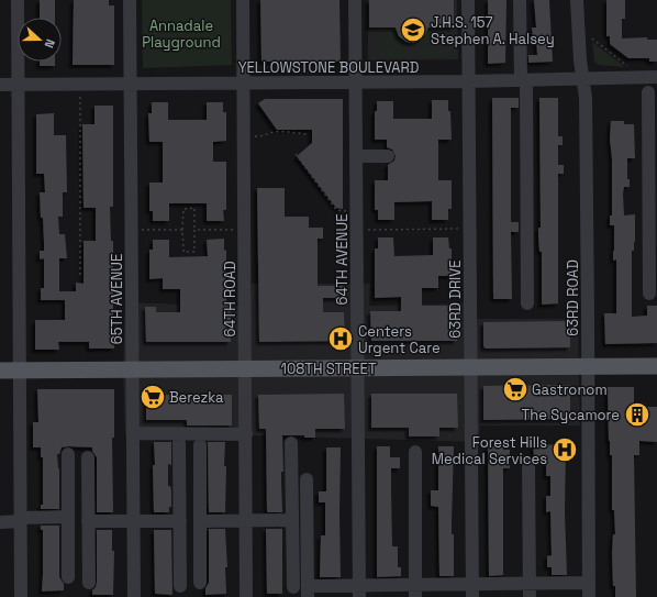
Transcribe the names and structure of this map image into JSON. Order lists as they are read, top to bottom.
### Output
{
  "streets": {
    "main road": ["108TH STREET"],
    "street": [
      "YELLOWSTONE BOULEVARD",
      "64TH AVENUE",
      "63RD ROAD",
      "65TH AVENUE",
      "64TH ROAD",
      "63RD DRIVE"
    ]
  },
  "crossings": [
    ["YELLOWSTONE BOULEVARD", "64TH AVENUE"],
    ["YELLOWSTONE BOULEVARD", "63RD ROAD"],
    ["YELLOWSTONE BOULEVARD", "65TH AVENUE"],
    ["YELLOWSTONE BOULEVARD", "64TH ROAD"],
    ["YELLOWSTONE BOULEVARD", "63RD DRIVE"],
    ["64TH AVENUE", "108TH STREET"],
    ["63RD ROAD", "108TH STREET"],
    ["65TH AVENUE", "108TH STREET"],
    ["64TH ROAD", "108TH STREET"],
    ["63RD DRIVE", "108TH STREET"]
  ],
  "parks": ["Annadale Playground"],
  "places": {
    "school or university": ["J.H.S. 157 Stephen A. Halsey"],
    "hospital": ["Centers Urgent Care", "Forest Hills Medical Services"],
    "supermarket": ["Gastronom", "Berezka"],
    "building": ["The Sycamore"]
  },
  "north": "right"
}
